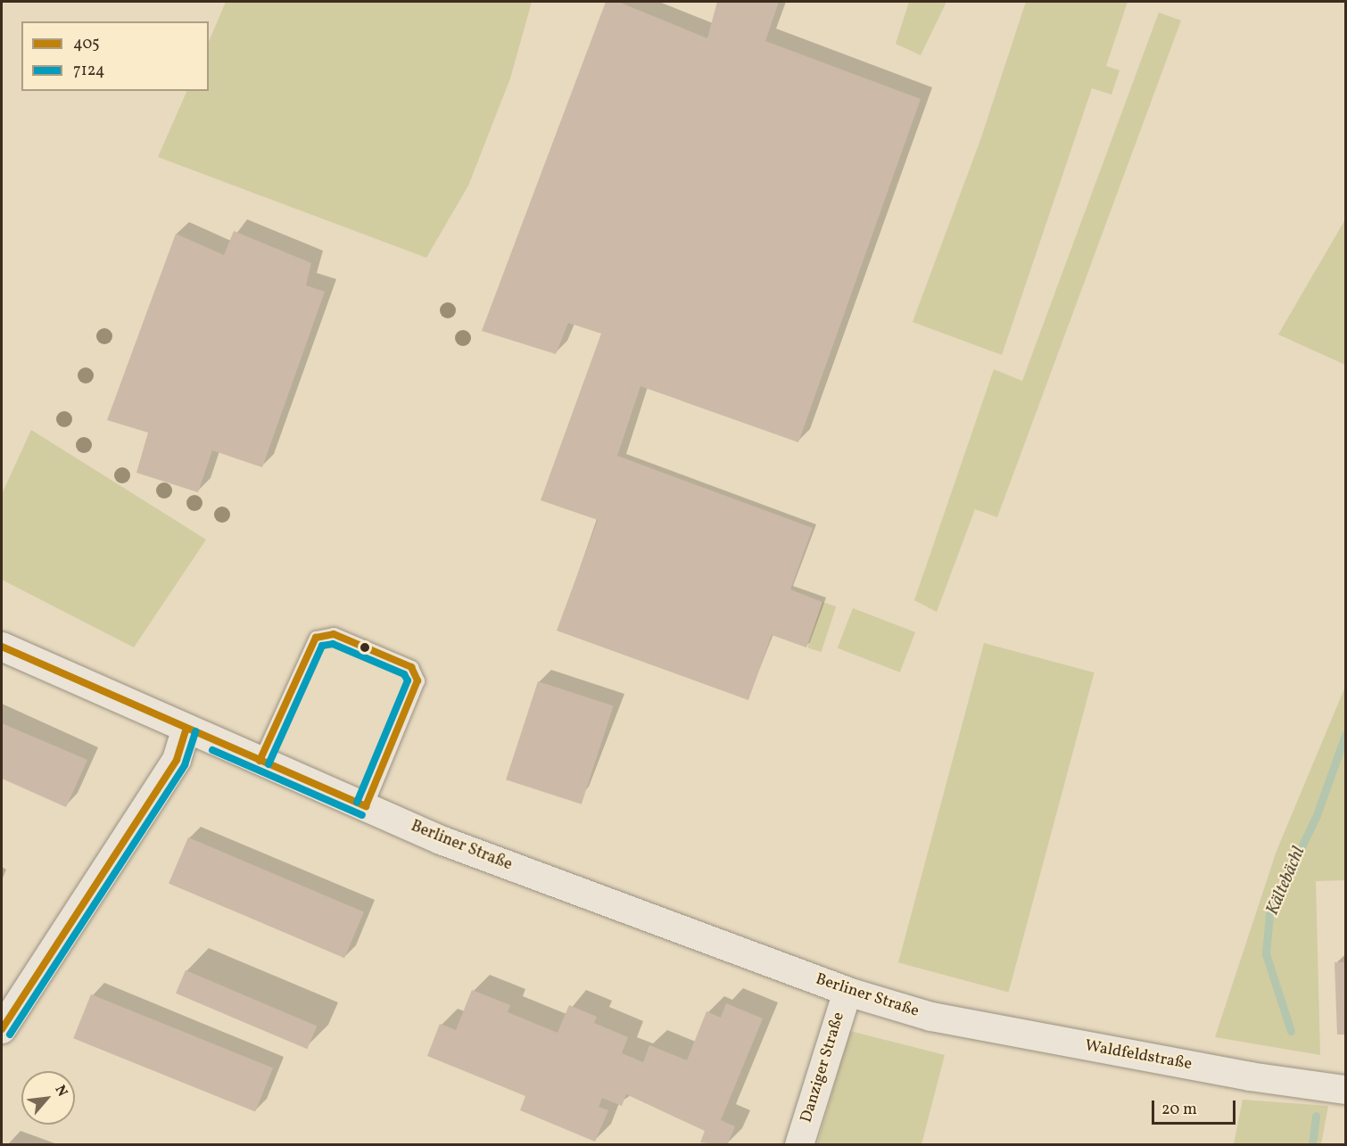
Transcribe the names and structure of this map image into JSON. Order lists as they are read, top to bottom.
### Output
{
  "streets": {
    "street": ["Berliner Straße", "Waldfeldstraße", "Danziger Straße"]
  },
  "crossings": [
    ["Berliner Straße", "Waldfeldstraße"],
    ["Berliner Straße", "Danziger Straße"]
  ],
  "water": ["Kältebächl"],
  "lines": ["transit line 405", "transit line 7124"],
  "legend": ["405", "7124"],
  "scale_bar": "20 m",
  "north": "top right"
}
